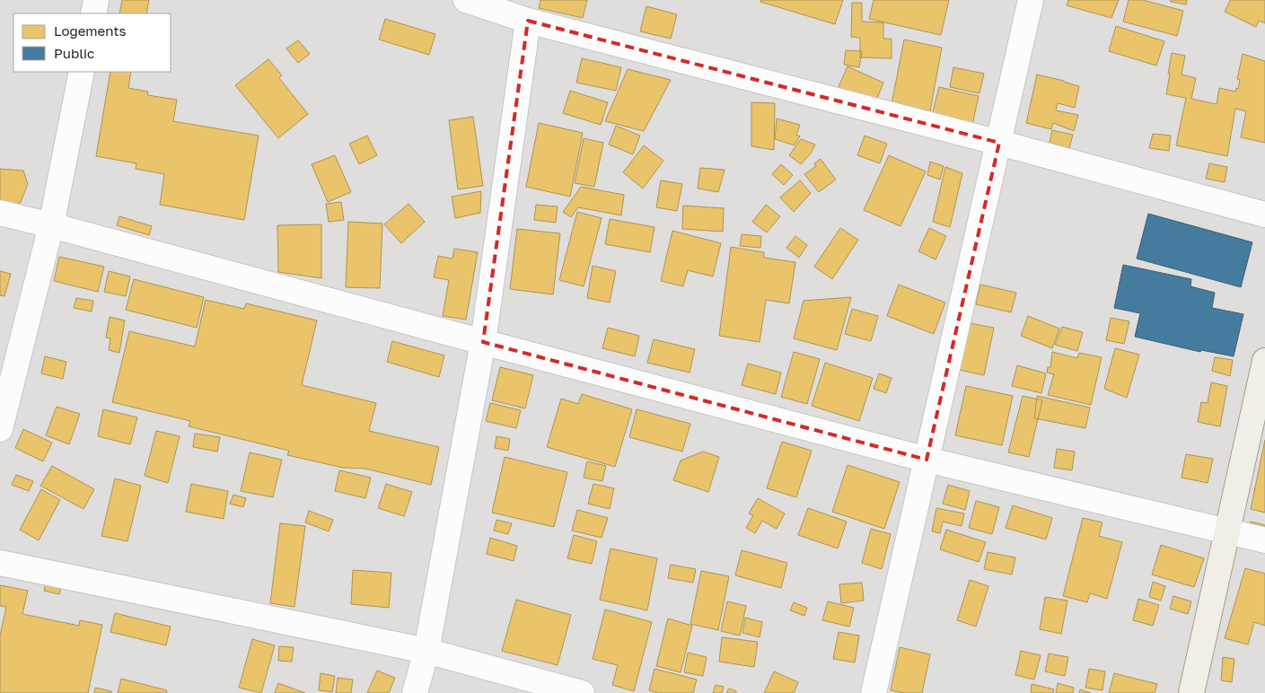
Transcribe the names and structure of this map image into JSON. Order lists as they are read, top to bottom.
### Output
{
  "legend": ["Logements", "Public"]
}
